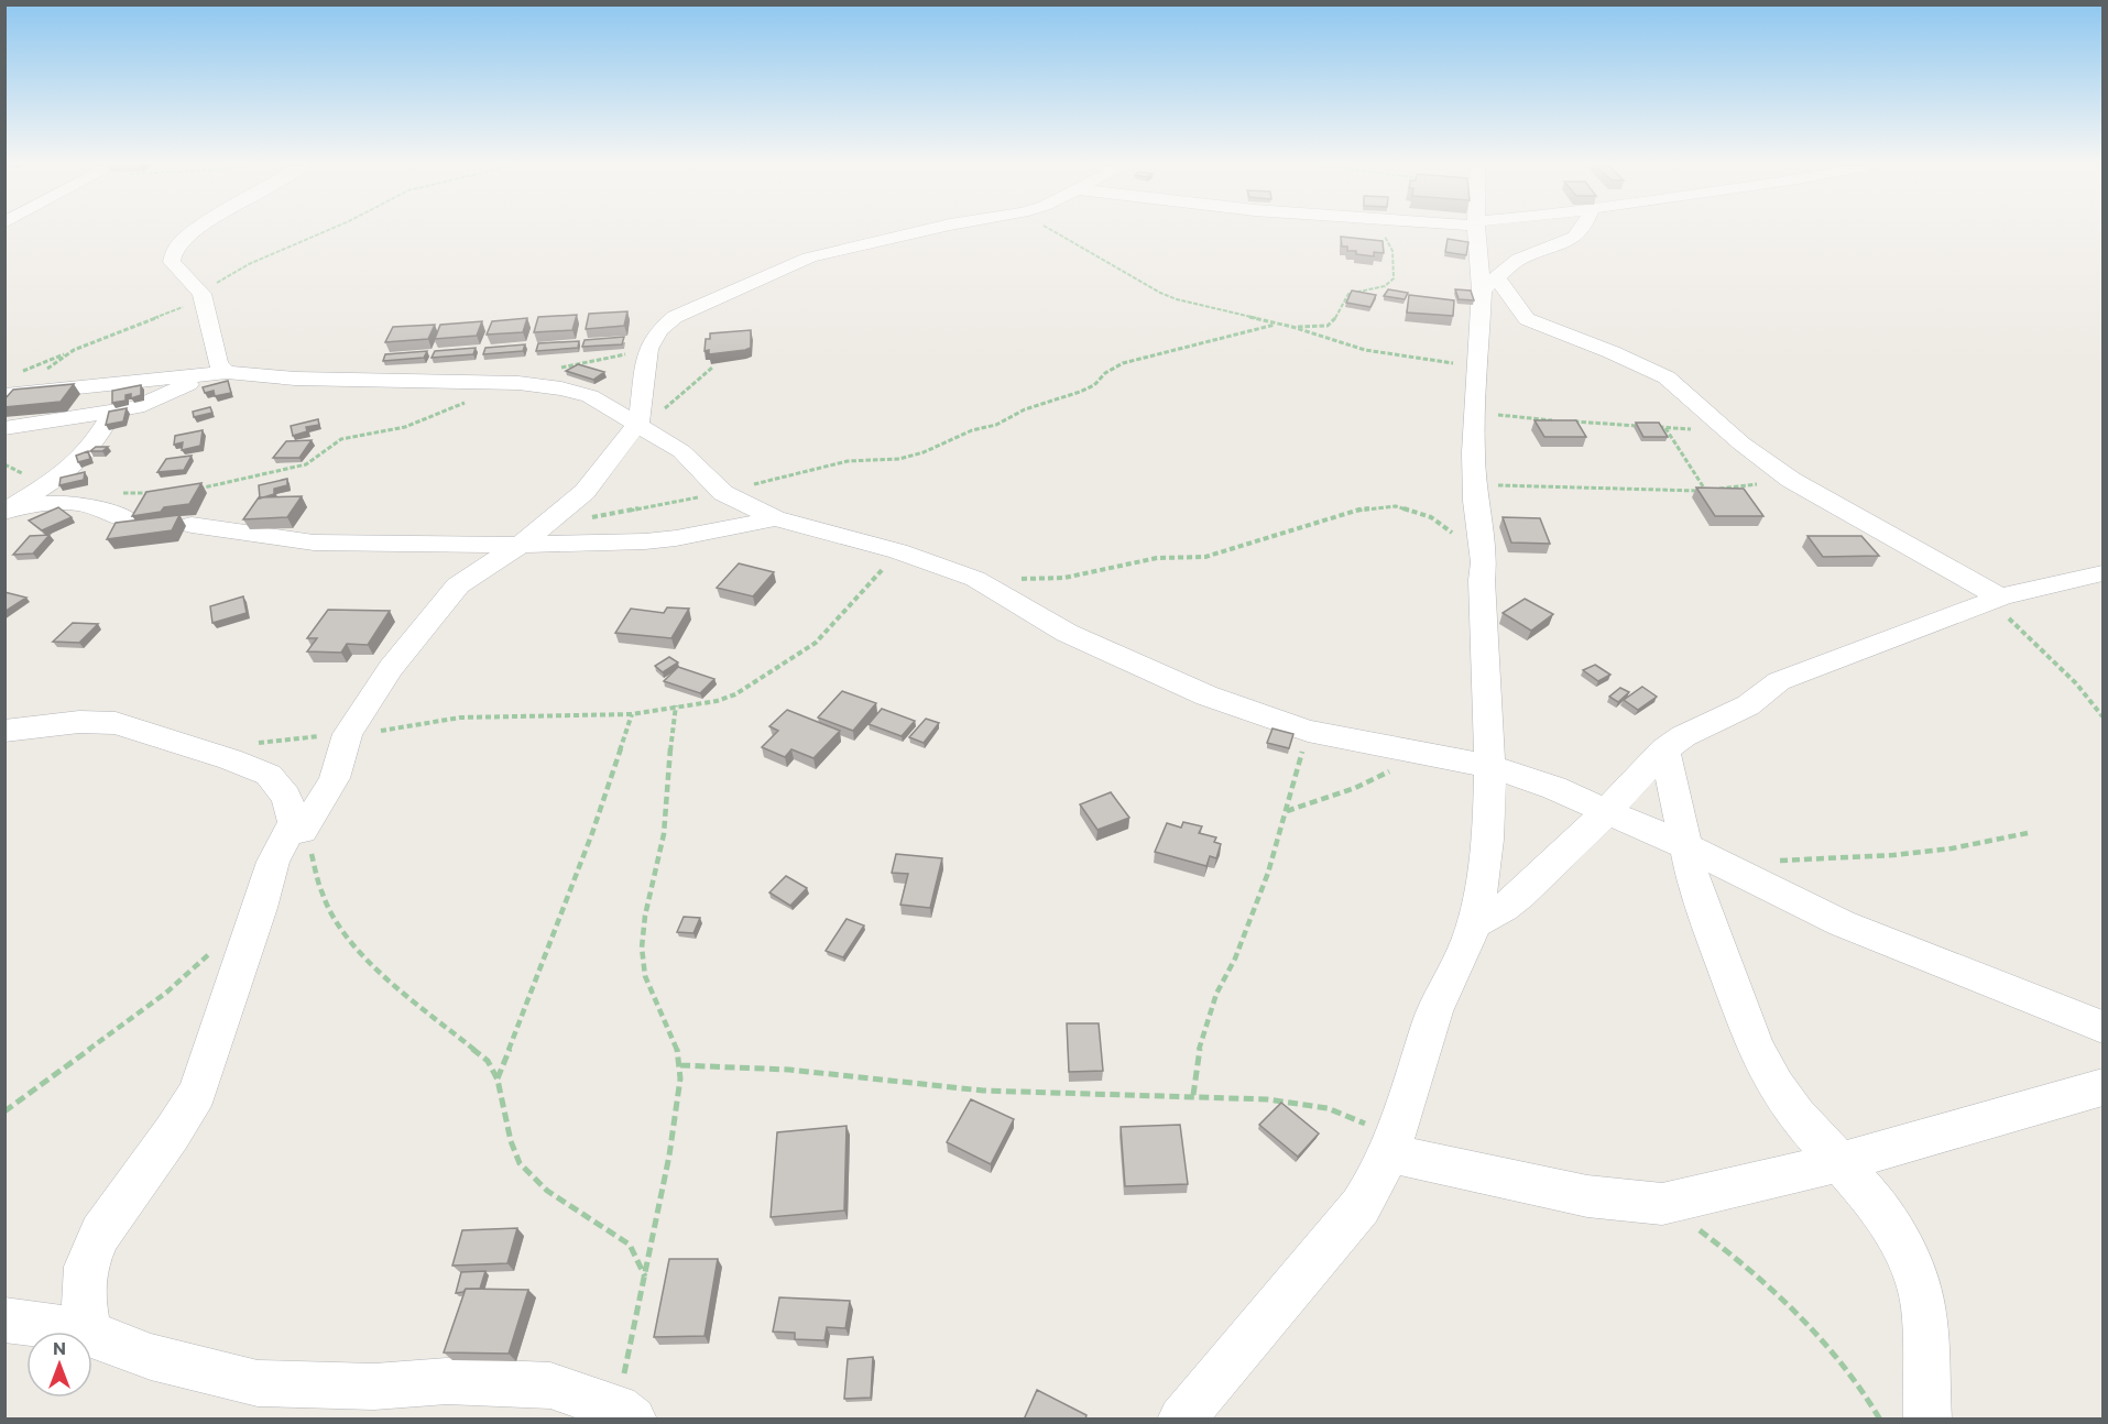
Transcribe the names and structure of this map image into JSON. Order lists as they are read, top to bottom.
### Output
{
  "north": "top"
}
